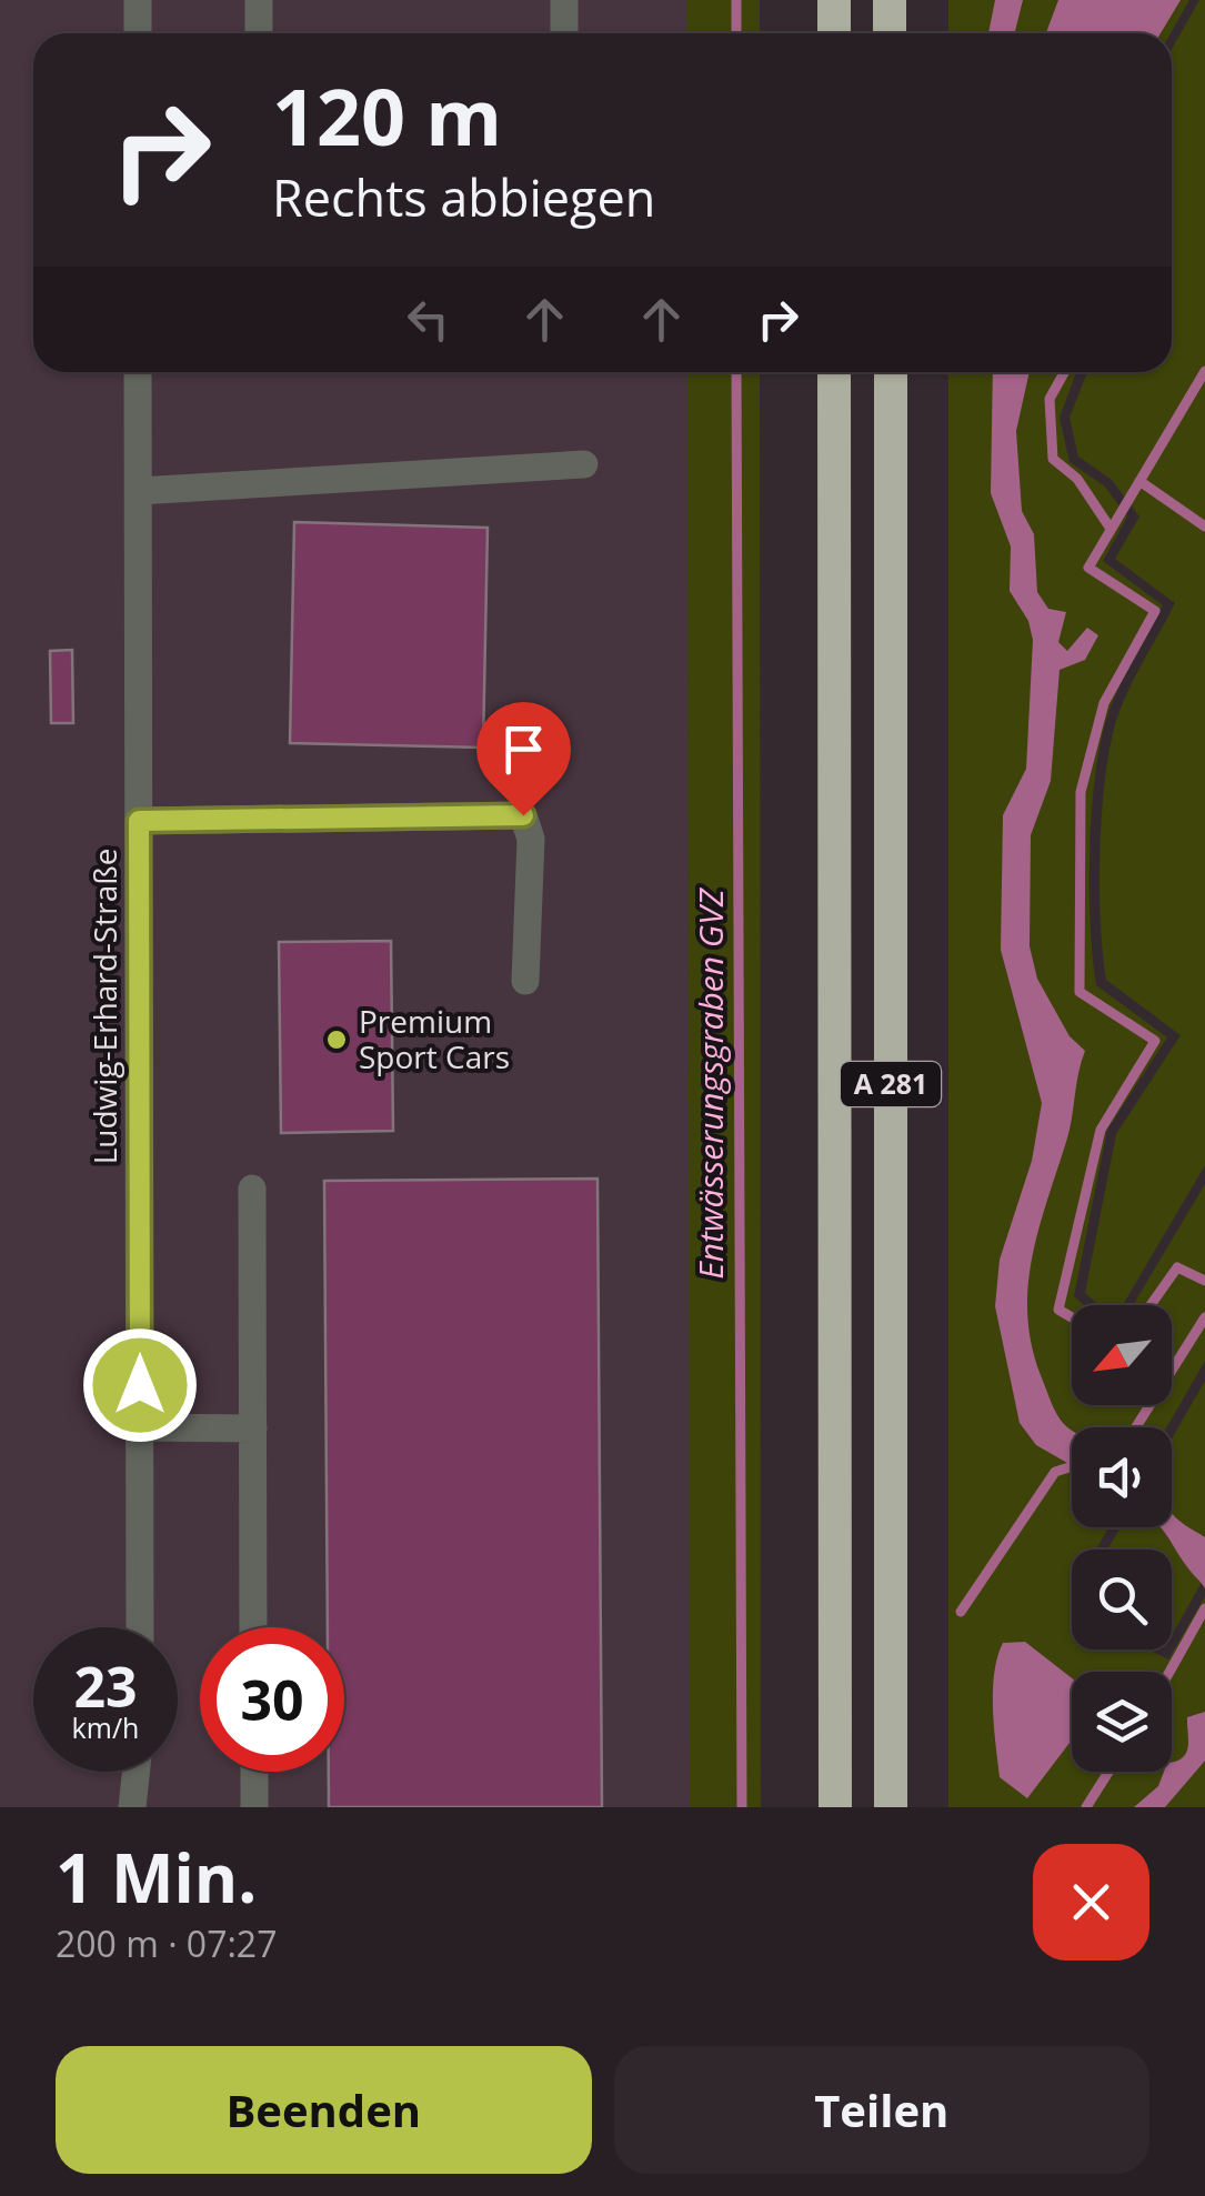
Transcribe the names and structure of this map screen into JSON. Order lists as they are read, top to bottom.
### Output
{
  "streets": {
    "highway": ["A 281"],
    "street": ["Ludwig-Erhard-Straße"]
  },
  "water": ["Entwässerungsgraben GVZ"],
  "places": ["Premium Sport Cars"],
  "north": "bottom left",
  "page": {
    "turn": ["120 m", "Rechts abbiegen"],
    "speed": "23 km/h",
    "limit": "30",
    "heading": ["1 Min.", "200 m · 07:27"],
    "buttons": ["Beenden", "Teilen"]
  }
}
